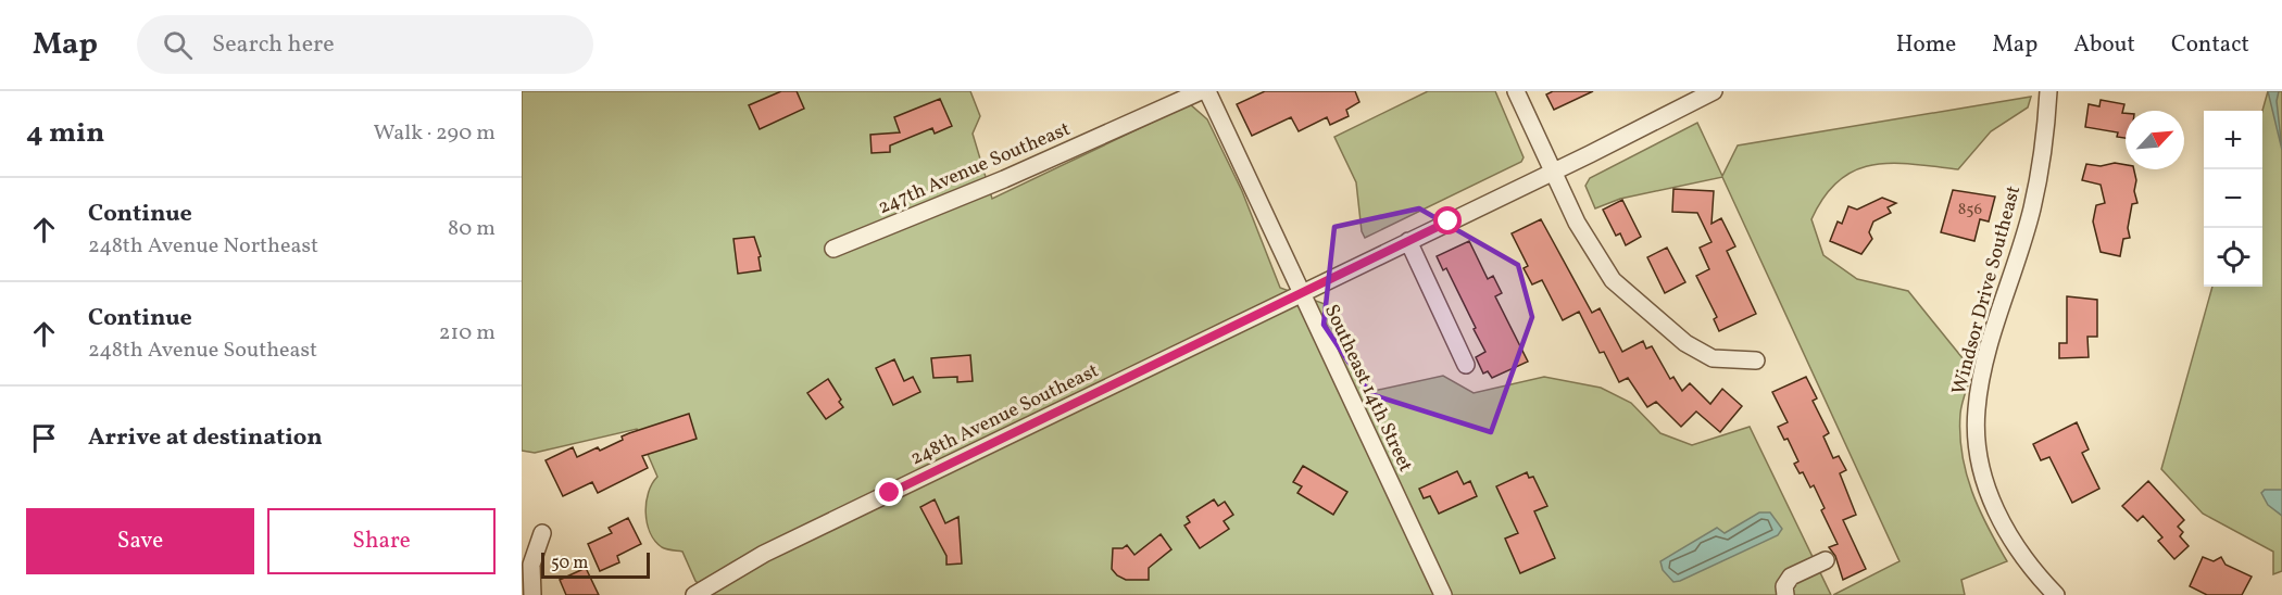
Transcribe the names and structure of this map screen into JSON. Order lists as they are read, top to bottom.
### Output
{
  "streets": {
    "street": [
      "247th Avenue Southeast",
      "Windsor Drive Southeast",
      "Southeast 14th Street",
      "248th Avenue Southeast"
    ]
  },
  "crossings": [
    ["Southeast 14th Street", "248th Avenue Southeast"]
  ],
  "house_numbers": ["856"],
  "scale_bar": "50 m",
  "north": "top right",
  "page": {
    "header": "Map",
    "search": "Search here",
    "nav": [
      "Home",
      "Map",
      "About",
      "Contact"
    ],
    "heading": ["4 min", "Walk · 290 m"],
    "map_buttons": ["+", "−"],
    "list": [
      ["Continue", "248th Avenue Northeast", "80 m"],
      ["Continue", "248th Avenue Southeast", "210 m"],
      "Arrive at destination"
    ],
    "buttons": ["Save", "Share"],
    "scale": "50 m"
  }
}
